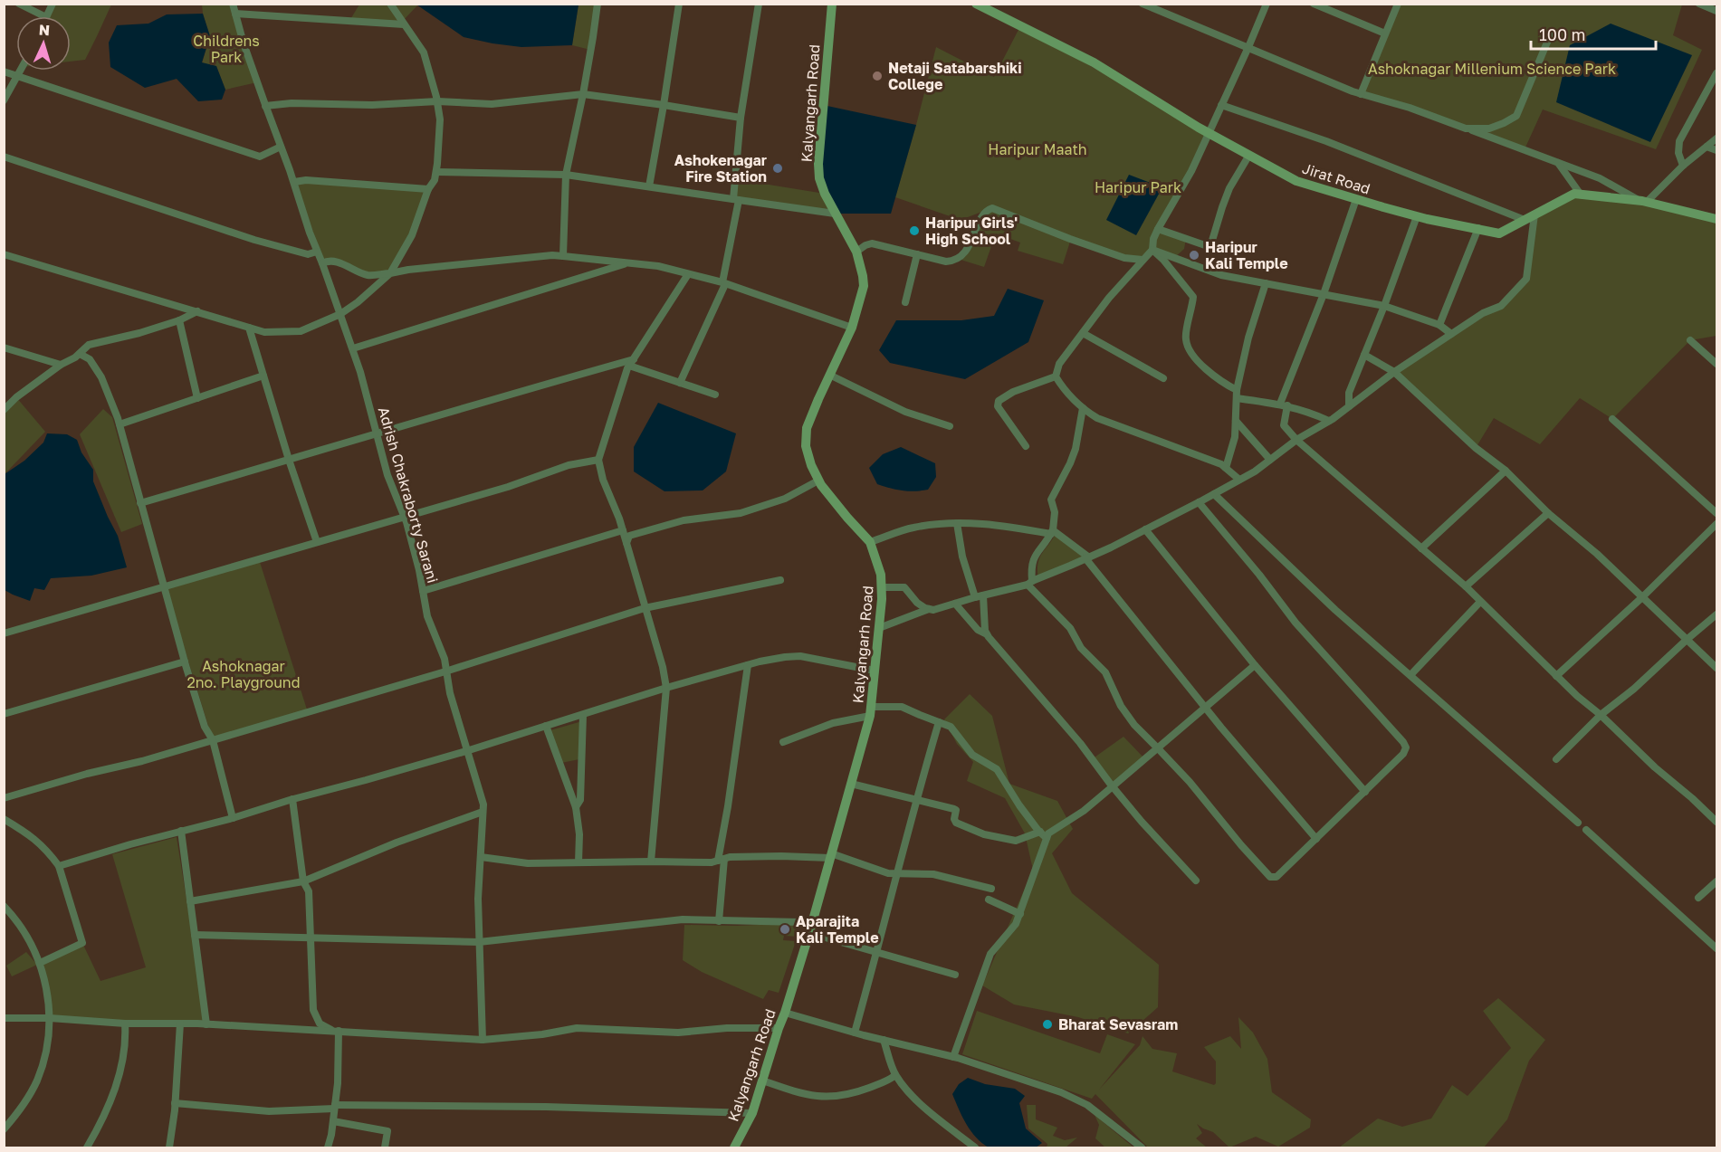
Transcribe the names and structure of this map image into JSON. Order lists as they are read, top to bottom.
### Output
{
  "streets": {
    "main road": ["Kalyangarh Road", "Jirat Road"],
    "street": ["Adrish Chakraborty Sarani"]
  },
  "parks": [
    "Childrens Park",
    "Ashoknagar Millenium Science Park",
    "Haripur Maath",
    "Haripur Park",
    "Ashoknagar 2no. Playground"
  ],
  "places": [
    "Netaji Satabarshiki College",
    "Ashokenagar Fire Station",
    "Haripur Girls' High School",
    "Haripur Kali Temple",
    "Aparajita Kali Temple",
    "Bharat Sevasram"
  ],
  "scale_bar": "100 m",
  "north": "top"
}
